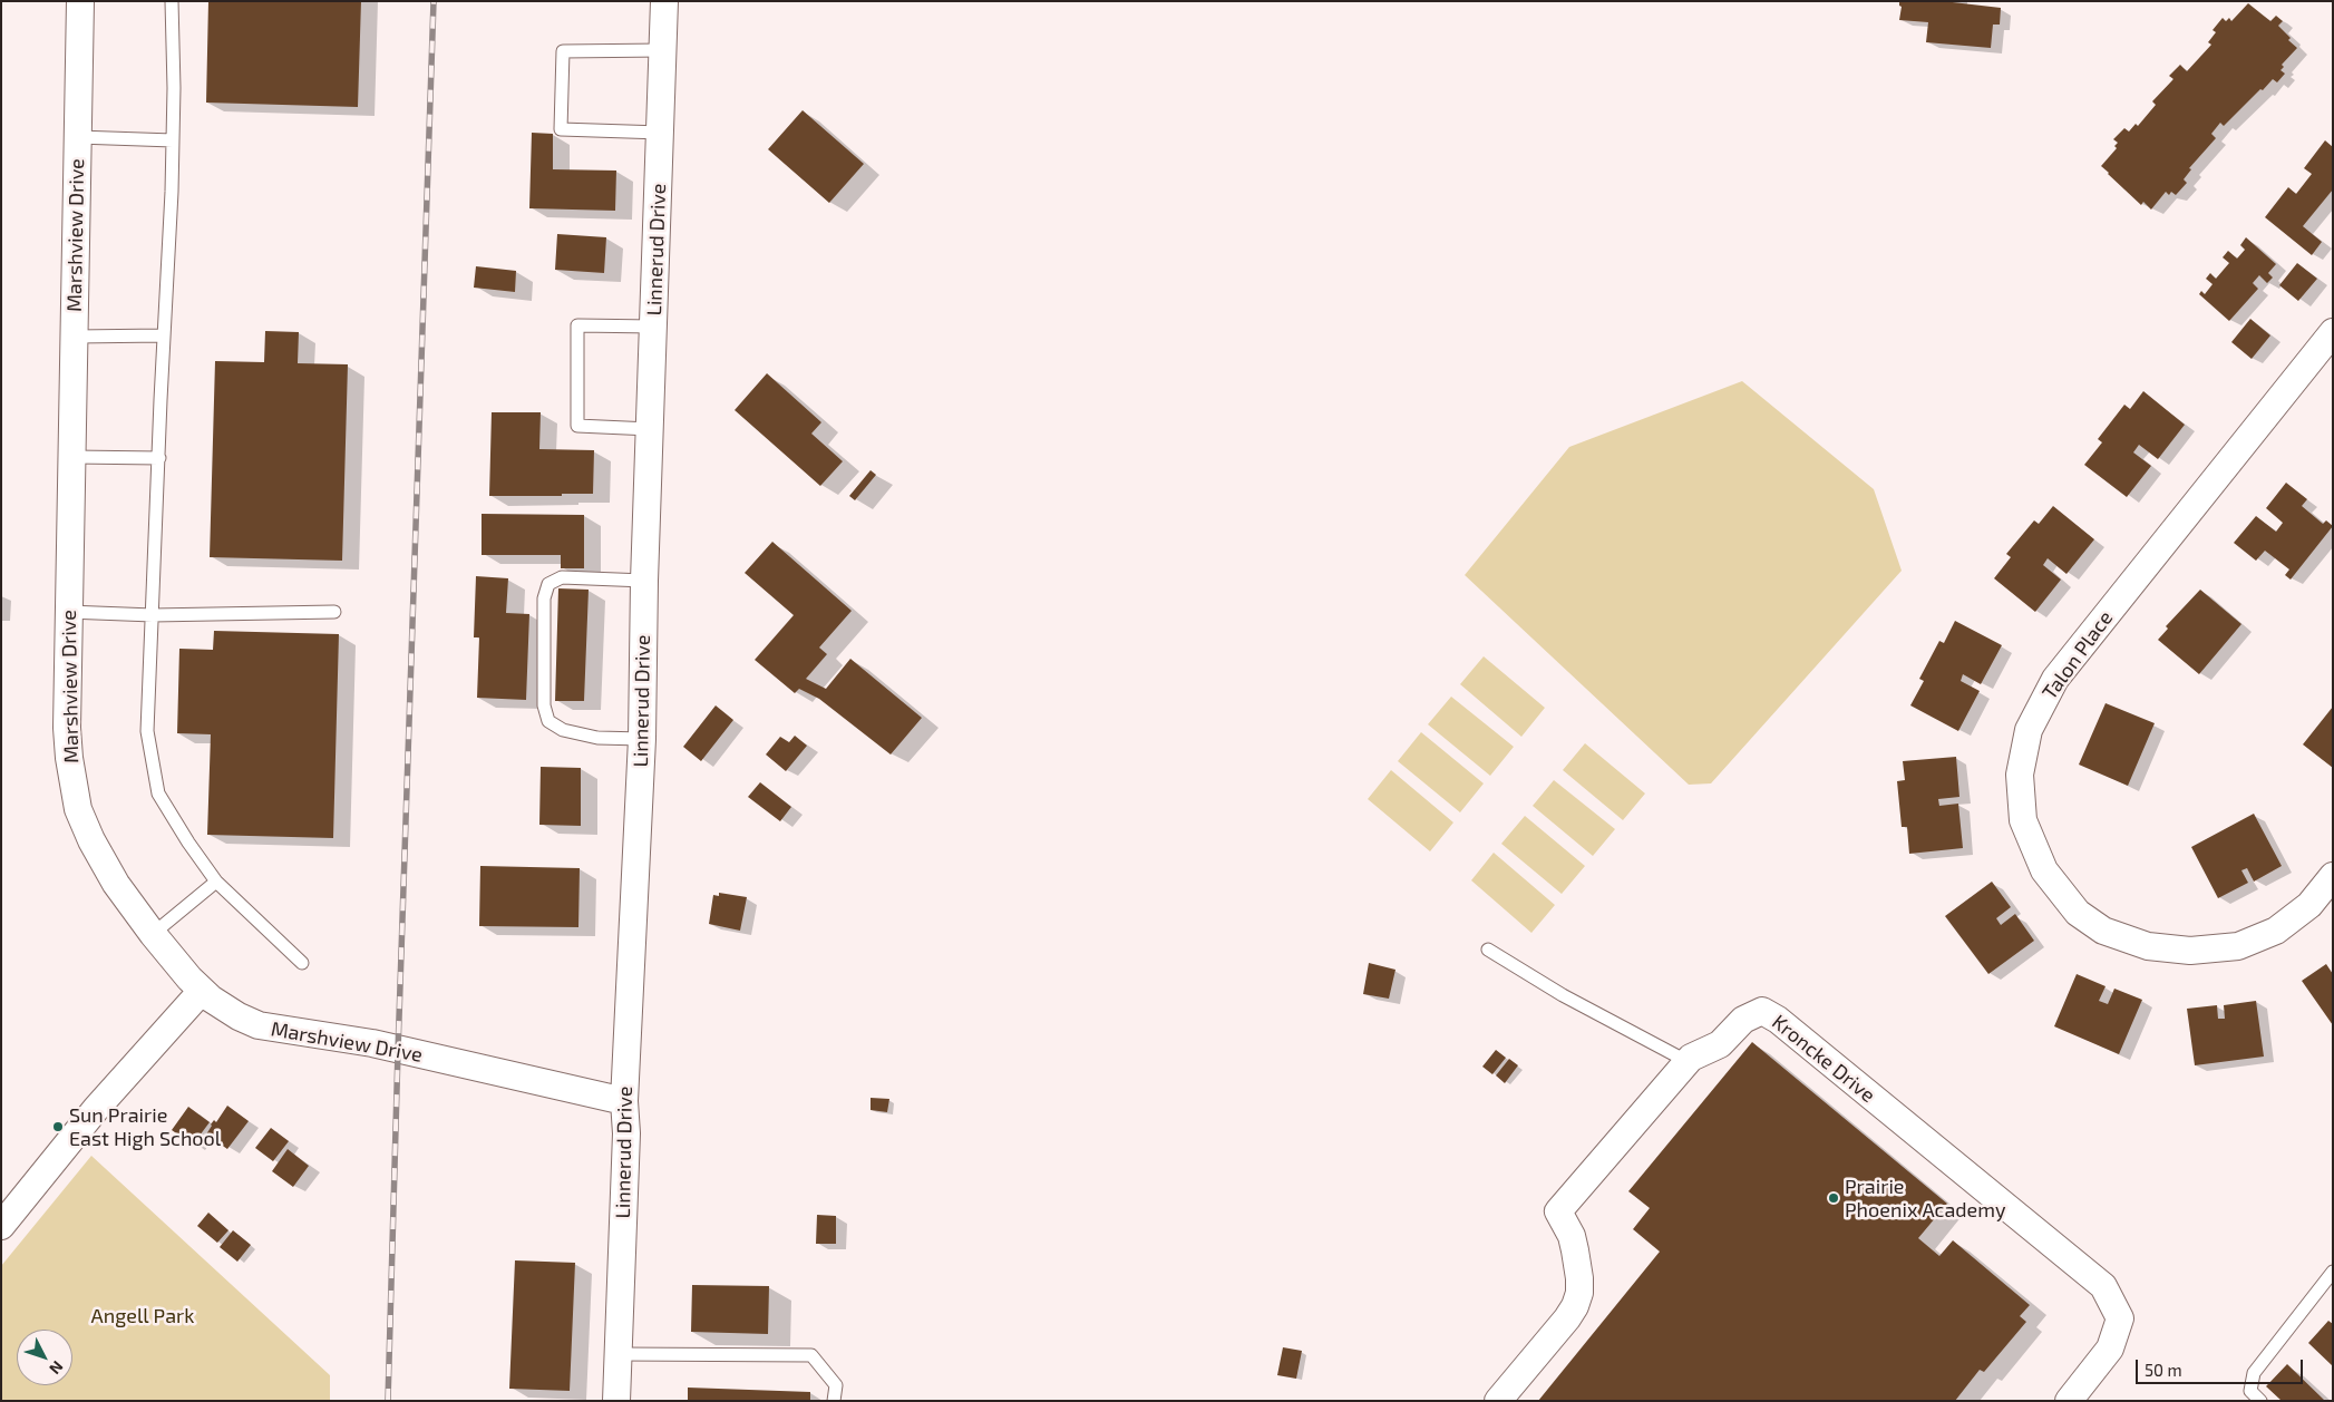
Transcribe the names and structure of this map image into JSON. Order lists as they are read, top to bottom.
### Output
{
  "streets": {
    "street": [
      "Marshview Drive",
      "Linnerud Drive",
      "Talon Place",
      "Kroncke Drive"
    ]
  },
  "crossings": [
    ["Marshview Drive", "Linnerud Drive"]
  ],
  "parks": ["Angell Park"],
  "places": ["Sun Prairie East High School", "Prairie Phoenix Academy"],
  "scale_bar": "50 m",
  "north": "bottom right"
}
